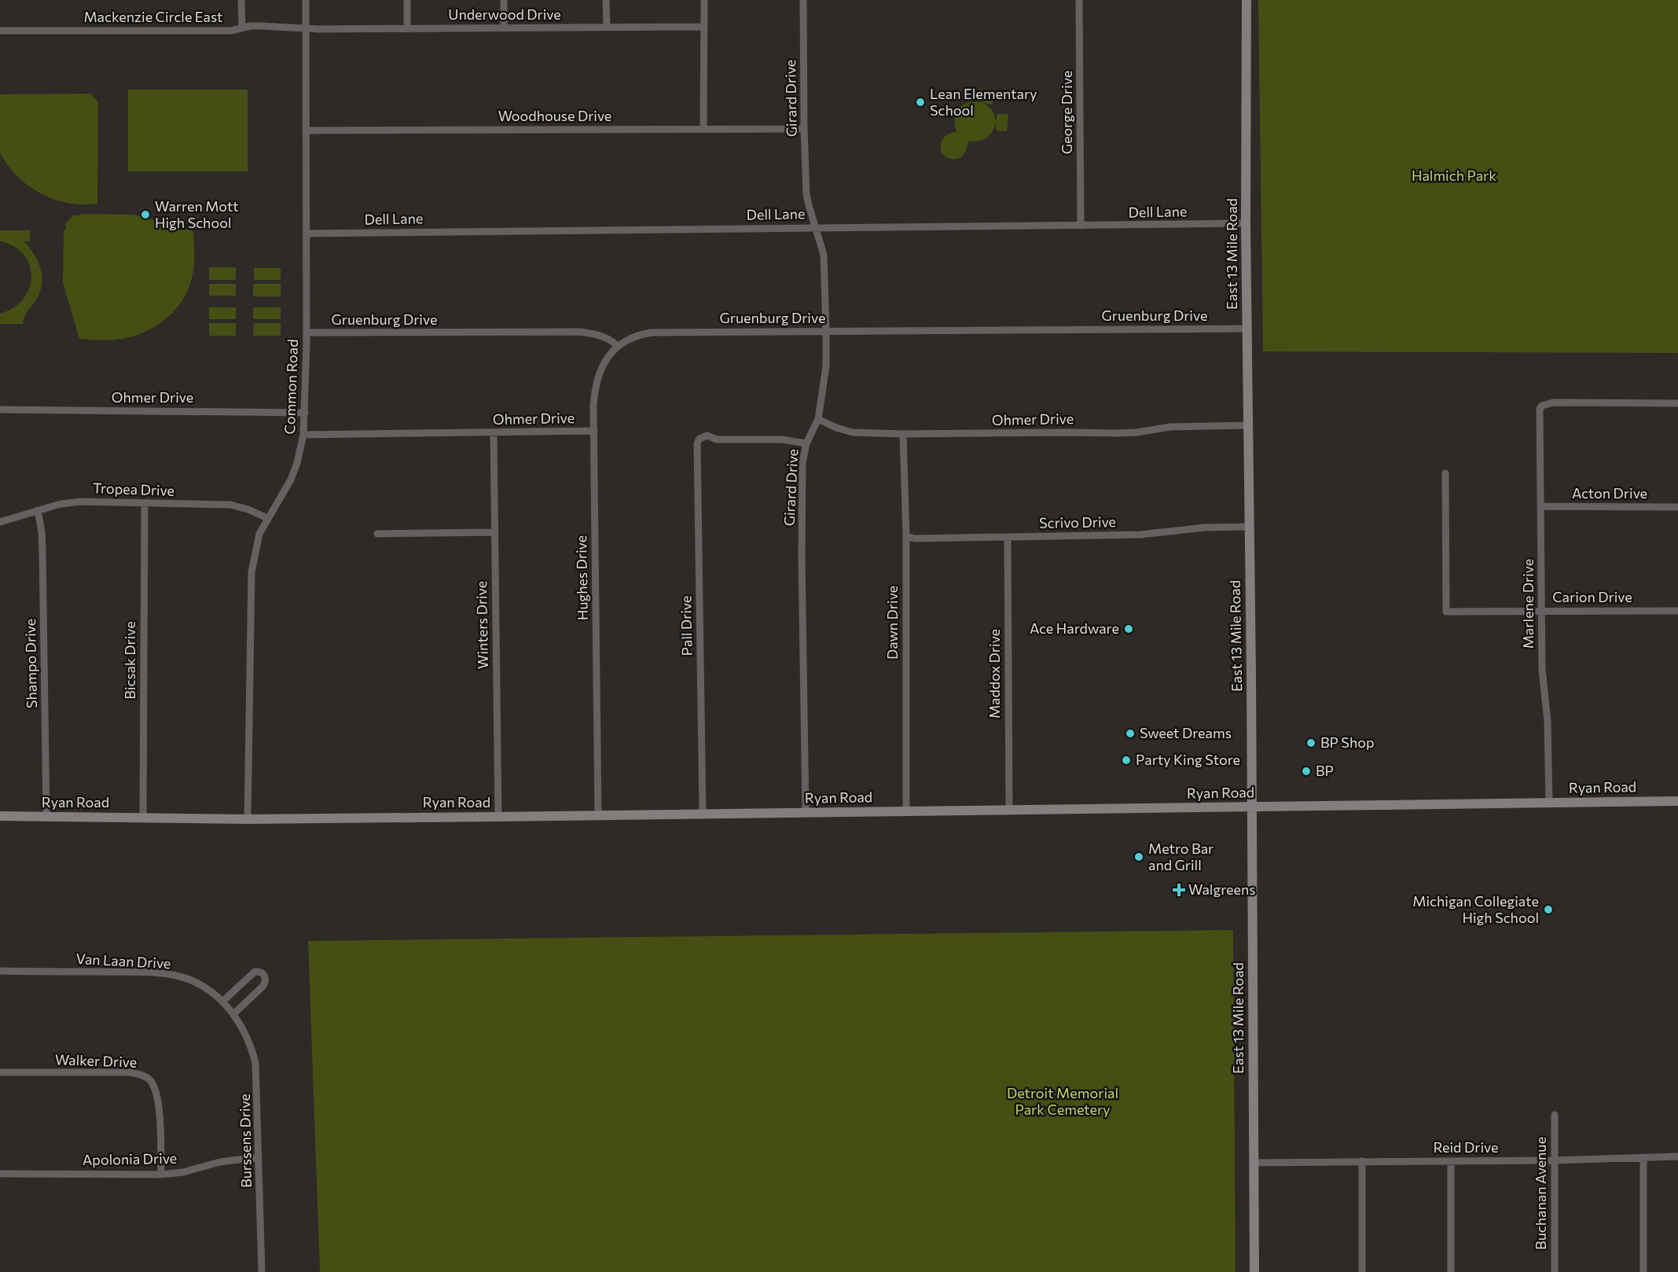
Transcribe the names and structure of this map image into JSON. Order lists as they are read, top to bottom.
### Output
{
  "streets": {
    "main road": ["East 13 Mile Road", "Ryan Road"],
    "street": [
      "Underwood Drive",
      "Mackenzie Circle East",
      "Girard Drive",
      "George Drive",
      "Woodhouse Drive",
      "Dell Lane",
      "Gruenburg Drive",
      "Common Road",
      "Ohmer Drive",
      "Tropea Drive",
      "Acton Drive",
      "Scrivo Drive",
      "Hughes Drive",
      "Carion Drive",
      "Marlene Drive",
      "Dawn Drive",
      "Winters Drive",
      "Pall Drive",
      "Bicsak Drive",
      "Shampo Drive",
      "Maddox Drive",
      "Van Laan Drive",
      "Walker Drive",
      "Burssens Drive",
      "Reid Drive",
      "Apolonia Drive",
      "Buchanan Avenue"
    ]
  },
  "crossings": [
    ["Underwood Drive", "Mackenzie Circle East"],
    ["Underwood Drive", "Common Road"],
    ["Mackenzie Circle East", "Common Road"],
    ["Girard Drive", "Woodhouse Drive"],
    ["Girard Drive", "Dell Lane"],
    ["Girard Drive", "Gruenburg Drive"],
    ["Girard Drive", "Ohmer Drive"],
    ["Girard Drive", "Pall Drive"],
    ["Girard Drive", "Ryan Road"],
    ["George Drive", "Dell Lane"],
    ["Woodhouse Drive", "Common Road"],
    ["Dell Lane", "East 13 Mile Road"],
    ["Dell Lane", "Common Road"],
    ["East 13 Mile Road", "Gruenburg Drive"],
    ["East 13 Mile Road", "Ohmer Drive"],
    ["East 13 Mile Road", "Scrivo Drive"],
    ["East 13 Mile Road", "Ryan Road"],
    ["East 13 Mile Road", "Reid Drive"],
    ["Gruenburg Drive", "Common Road"],
    ["Gruenburg Drive", "Hughes Drive"],
    ["Common Road", "Ohmer Drive"],
    ["Common Road", "Tropea Drive"],
    ["Common Road", "Ryan Road"],
    ["Ohmer Drive", "Hughes Drive"],
    ["Ohmer Drive", "Dawn Drive"],
    ["Ohmer Drive", "Winters Drive"],
    ["Tropea Drive", "Bicsak Drive"],
    ["Tropea Drive", "Shampo Drive"],
    ["Acton Drive", "Marlene Drive"],
    ["Scrivo Drive", "Dawn Drive"],
    ["Scrivo Drive", "Maddox Drive"],
    ["Hughes Drive", "Ryan Road"],
    ["Carion Drive", "Marlene Drive"],
    ["Marlene Drive", "Ryan Road"],
    ["Dawn Drive", "Ryan Road"],
    ["Winters Drive", "Ryan Road"],
    ["Pall Drive", "Ryan Road"],
    ["Bicsak Drive", "Ryan Road"],
    ["Shampo Drive", "Ryan Road"],
    ["Maddox Drive", "Ryan Road"],
    ["Van Laan Drive", "Burssens Drive"],
    ["Walker Drive", "Apolonia Drive"],
    ["Burssens Drive", "Apolonia Drive"],
    ["Reid Drive", "Buchanan Avenue"]
  ],
  "parks": ["Halmich Park", "Detroit Memorial Park Cemetery"],
  "places": {
    "other": [
      "Lean Elementary School",
      "Warren Mott High School",
      "Ace Hardware",
      "Sweet Dreams",
      "BP Shop",
      "Party King Store",
      "BP",
      "Metro Bar and Grill",
      "Michigan Collegiate High School"
    ],
    "health": ["Walgreens"]
  }
}
